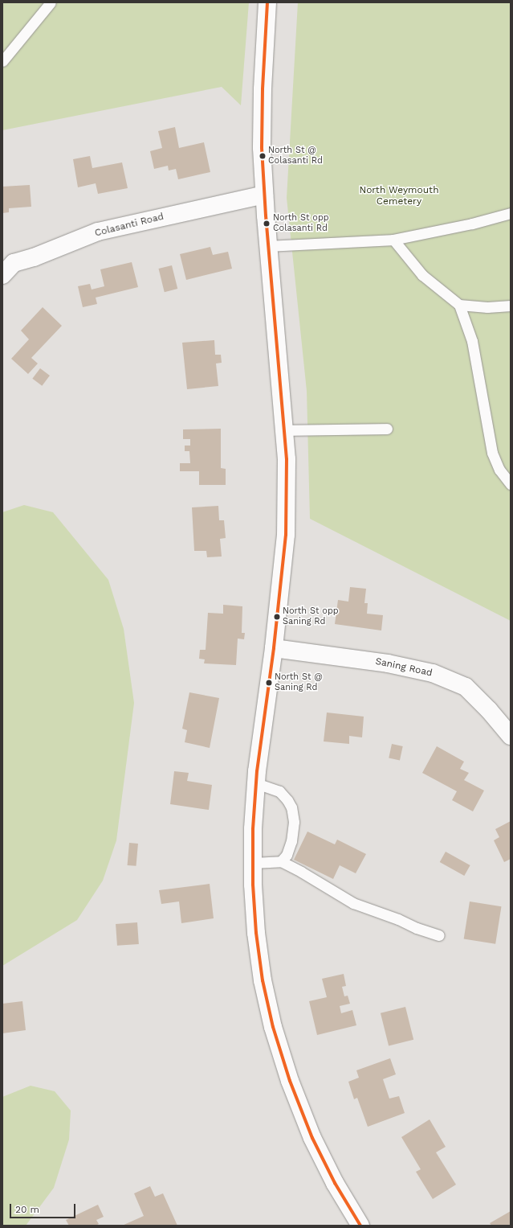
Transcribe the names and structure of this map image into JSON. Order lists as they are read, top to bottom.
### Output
{
  "streets": {
    "street": ["Colasanti Road", "Saning Road"]
  },
  "parks": ["North Weymouth Cemetery"],
  "places": [
    "North St @ Colasanti Rd",
    "North St opp Colasanti Rd",
    "North St opp Saning Rd",
    "North St @ Saning Rd"
  ],
  "scale_bar": "20 m"
}
